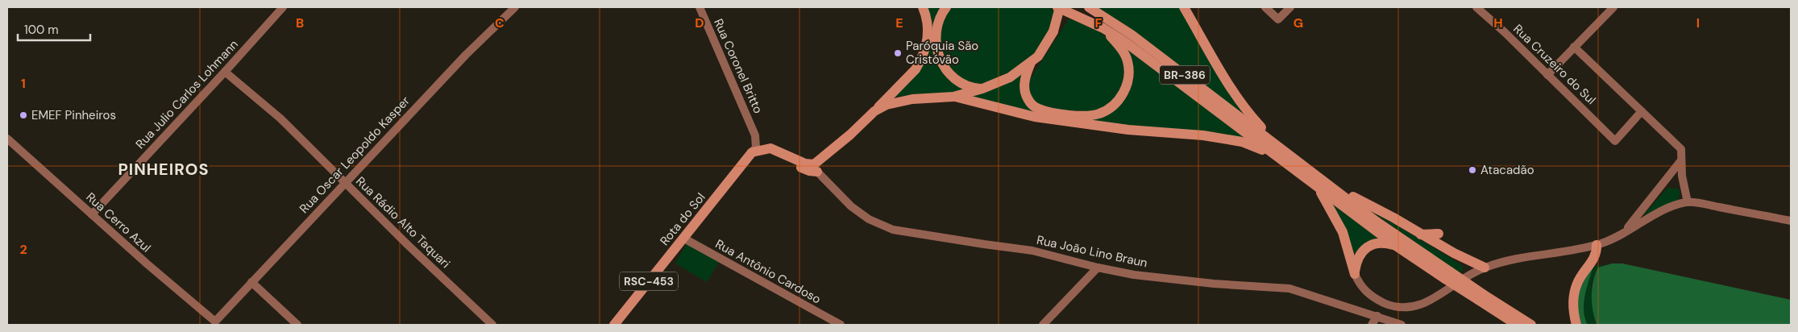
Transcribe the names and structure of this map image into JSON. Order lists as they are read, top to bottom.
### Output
{
  "streets": {
    "highway": ["BR-386", "Rota do Sol", "RSC-453"],
    "street": [
      "Rua Cruzeiro do Sul",
      "Rua Coronel Britto",
      "Rua Julio Carlos Lohmann",
      "Rua Oscar Leopoldo Kasper",
      "Rua Cerro Azul",
      "Rua Rádio Alto Taquari",
      "Rua João Lino Braun",
      "Rua Antônio Cardoso"
    ]
  },
  "crossings": [
    ["Rua Julio Carlos Lohmann", "Rua Cerro Azul"],
    ["Rua Julio Carlos Lohmann", "Rua Rádio Alto Taquari"],
    ["Rua Oscar Leopoldo Kasper", "Rua Cerro Azul"],
    ["Rua Oscar Leopoldo Kasper", "Rua Rádio Alto Taquari"],
    ["Rota do Sol", "Rua Antônio Cardoso"]
  ],
  "districts": ["PINHEIROS"],
  "places": ["Paróquia São Cristóvão", "EMEF Pinheiros", "Atacadão"],
  "scale_bar": "100 m",
  "grid": {
    "columns": [
      "B",
      "C",
      "D",
      "E",
      "F",
      "G",
      "H",
      "I"
    ],
    "rows": ["1", "2"]
  }
}
